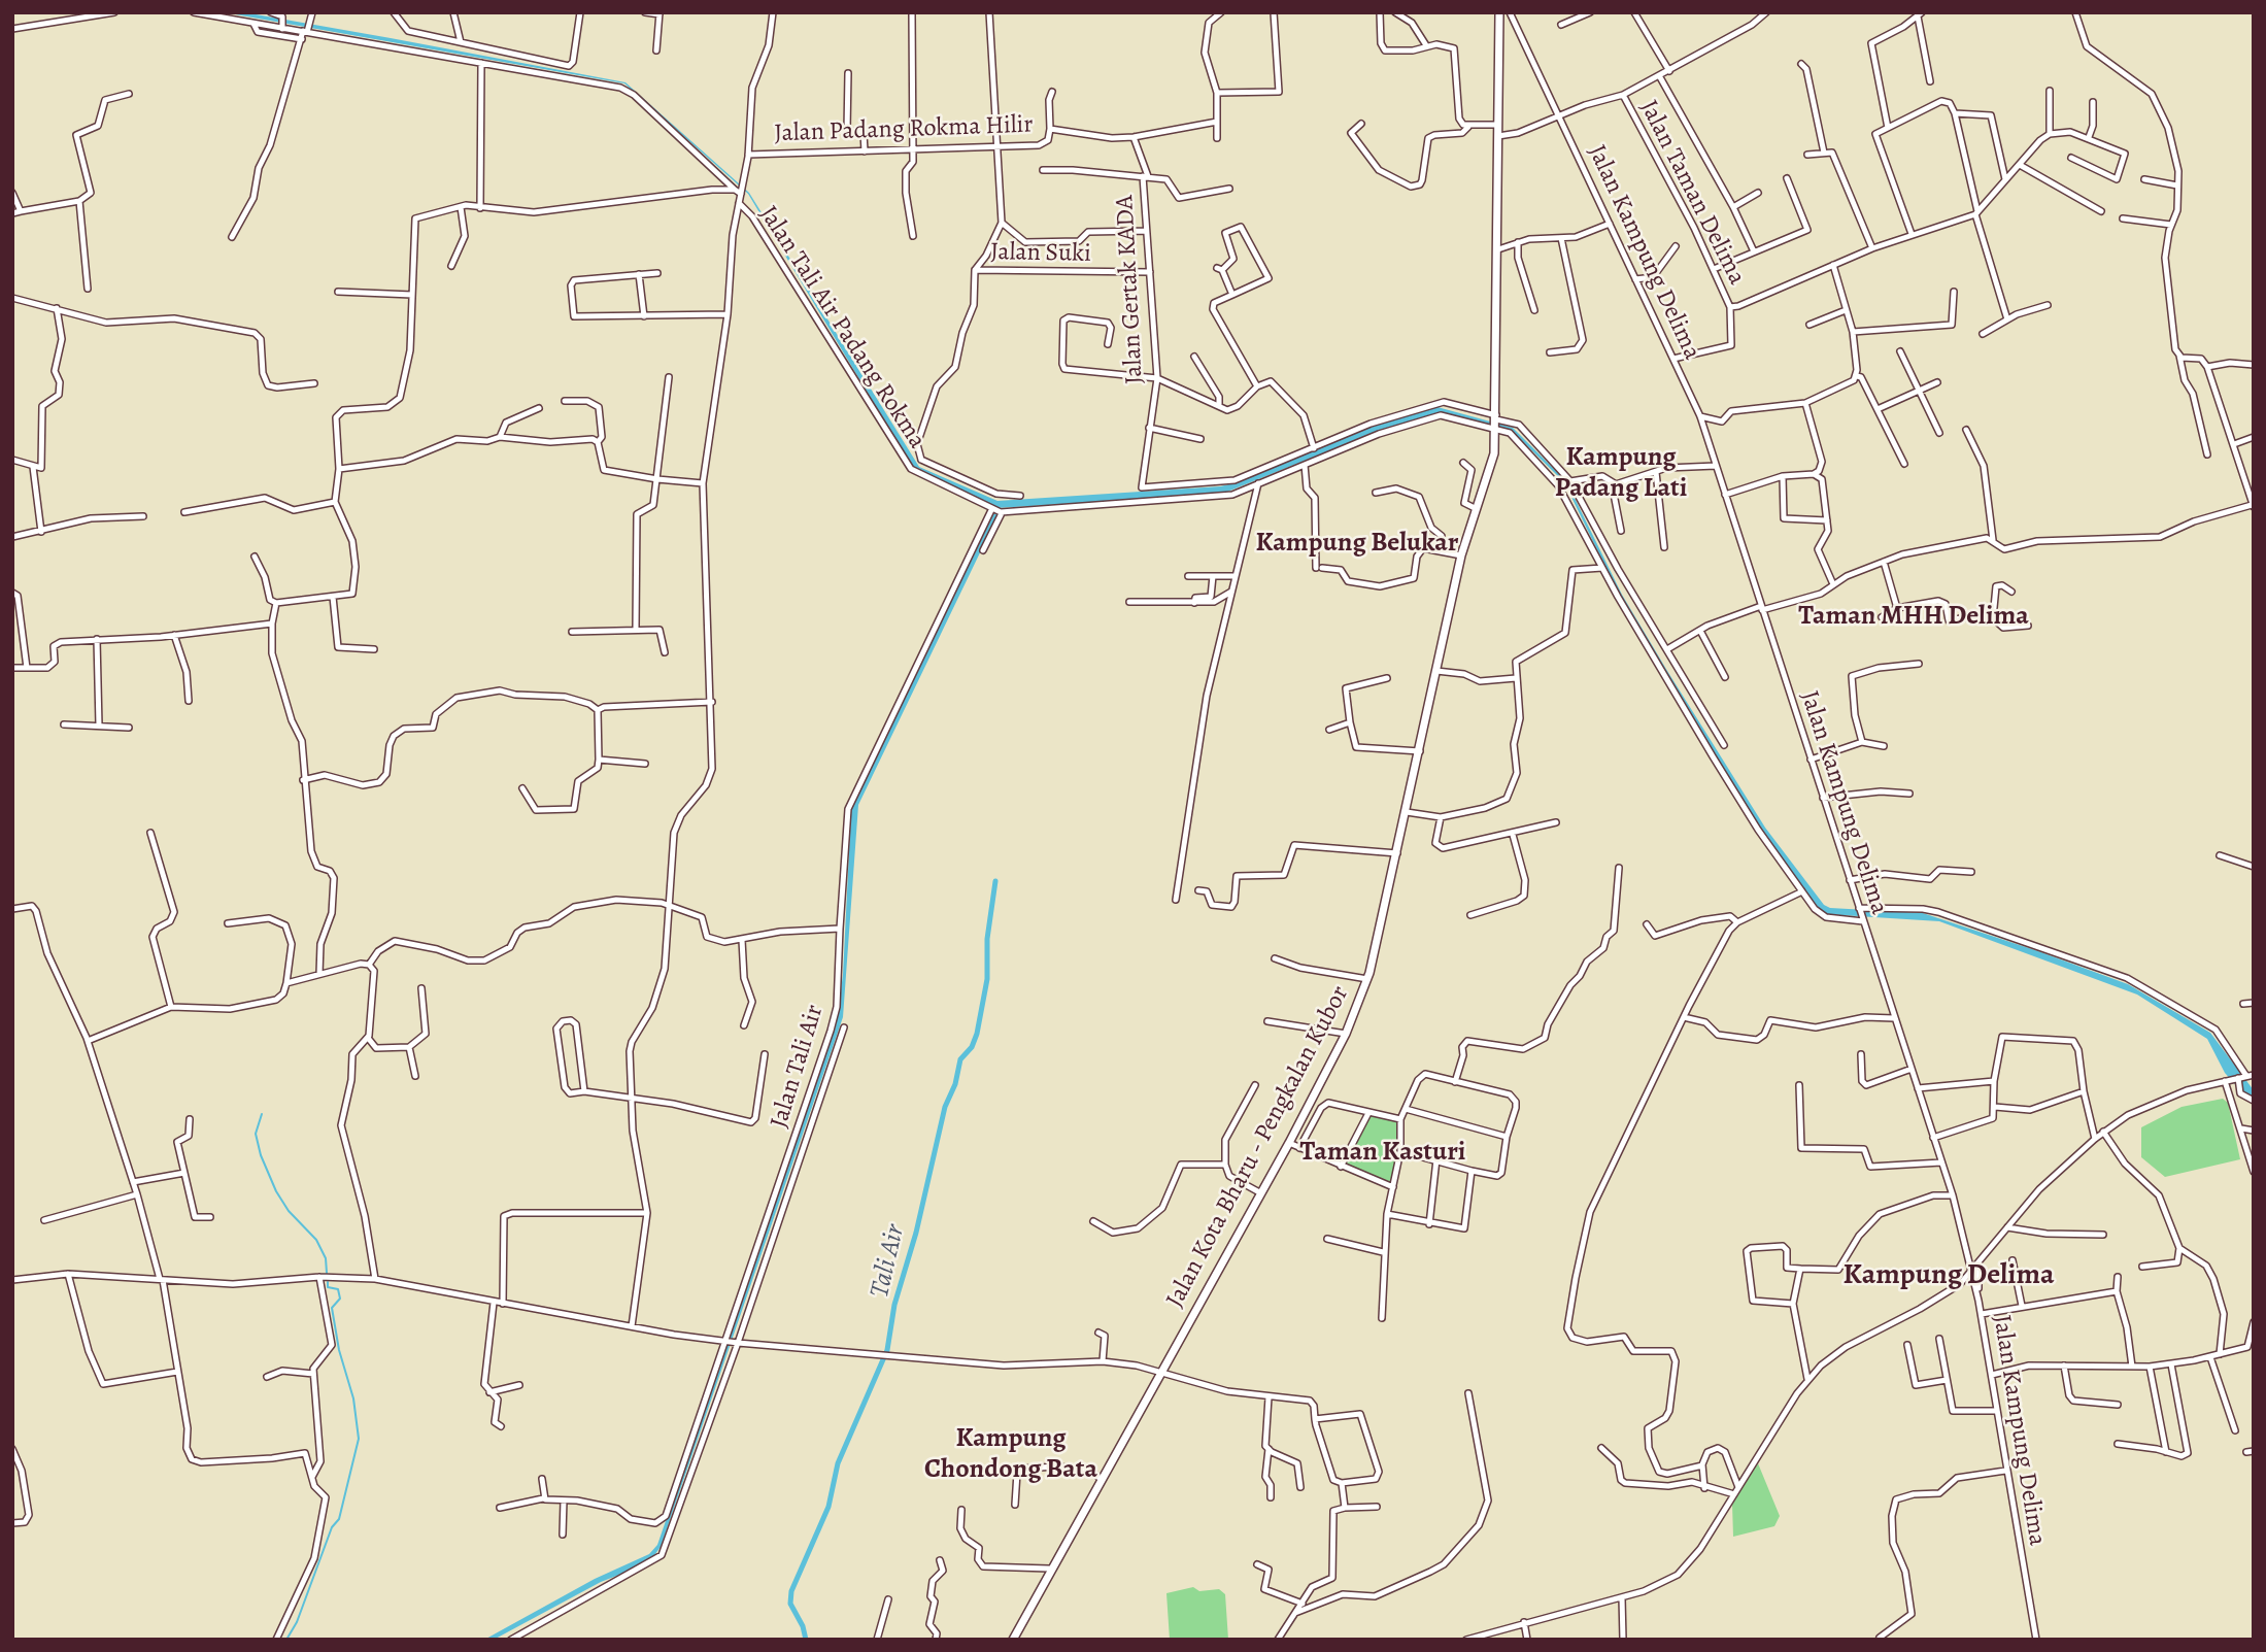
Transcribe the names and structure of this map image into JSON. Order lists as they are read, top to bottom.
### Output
{
  "streets": {
    "main road": ["Jalan Kota Bharu - Pengkalan Kubor"],
    "street": [
      "Jalan Padang Rokma Hilir",
      "Jalan Taman Delima",
      "Jalan Kampung Delima",
      "Jalan Suki",
      "Jalan Gertak KADA",
      "Jalan Tali Air Padang Rokma",
      "Jalan Tali Air"
    ]
  },
  "crossings": [
    ["Jalan Suki", "Jalan Gertak KADA"],
    ["Jalan Tali Air Padang Rokma", "Jalan Tali Air"]
  ],
  "districts": [
    "Kampung Padang Lati",
    "Kampung Belukar",
    "Taman MHH Delima",
    "Taman Kasturi",
    "Kampung Delima",
    "Kampung Chondong Bata"
  ],
  "water": ["Tali Air"]
}
